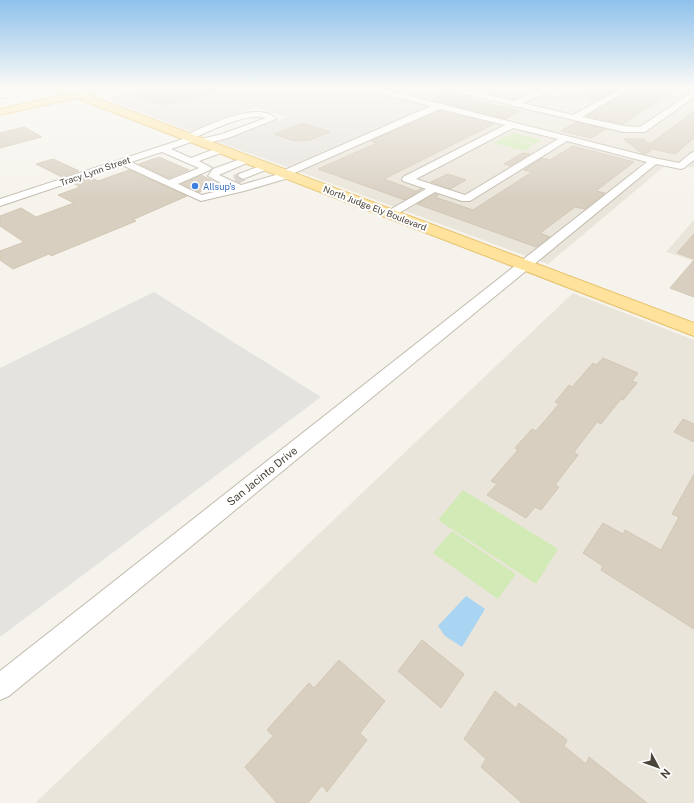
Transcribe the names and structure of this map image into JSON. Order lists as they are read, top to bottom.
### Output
{
  "streets": {
    "main road": ["North Judge Ely Boulevard"],
    "street": ["Tracy Lynn Street", "San Jacinto Drive"]
  },
  "crossings": [
    ["Tracy Lynn Street", "North Judge Ely Boulevard"],
    ["North Judge Ely Boulevard", "San Jacinto Drive"]
  ],
  "places": ["Allsup's"],
  "north": "bottom right"
}
